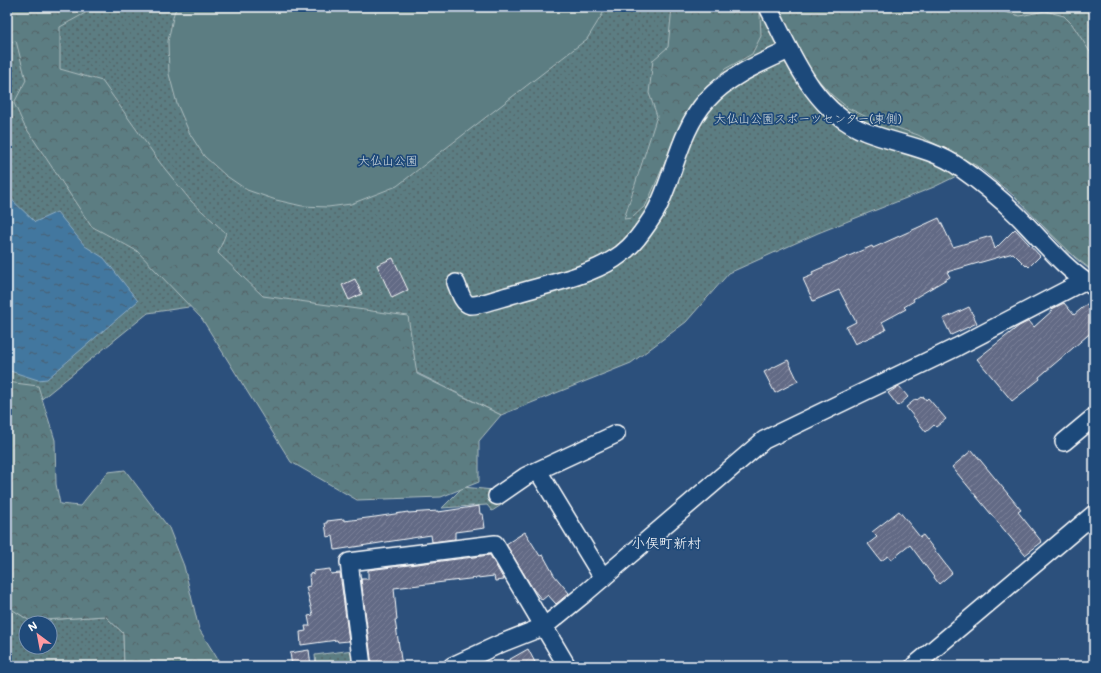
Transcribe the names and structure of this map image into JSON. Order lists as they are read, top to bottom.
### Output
{
  "districts": ["小俣町新村"],
  "parks": ["大仏山公園スポーツセンター(東側)", "大仏山公園"],
  "north": "top left"
}
